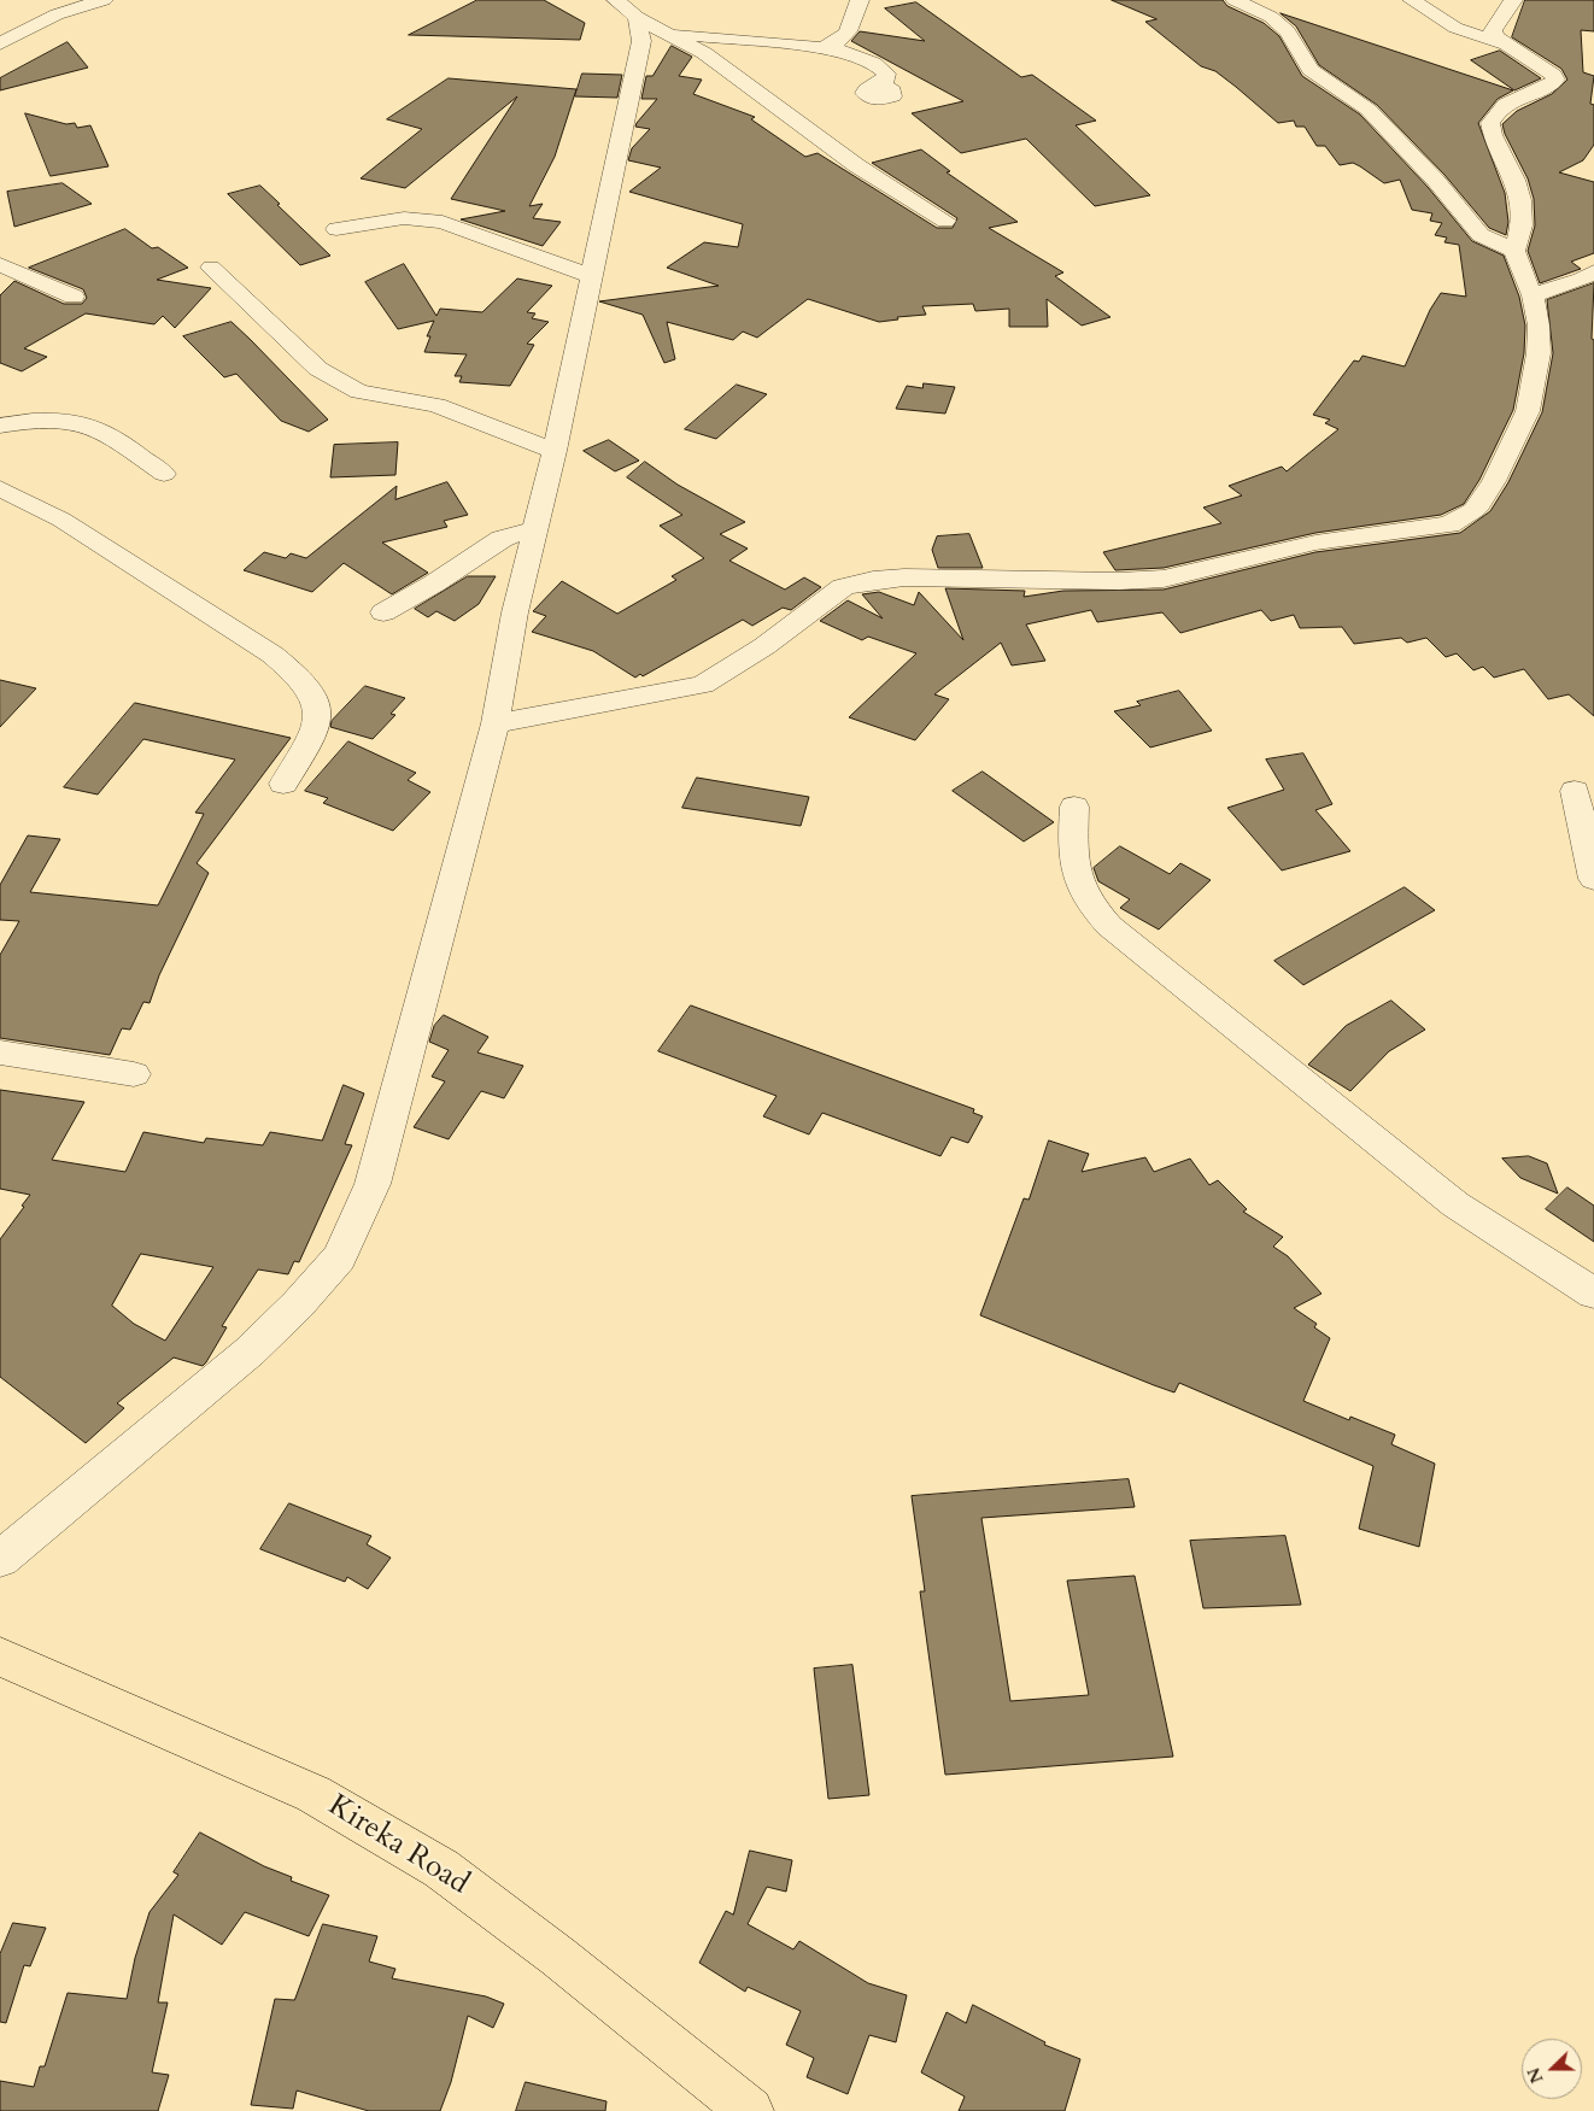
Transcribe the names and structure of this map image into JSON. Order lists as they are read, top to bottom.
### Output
{
  "streets": {
    "main road": ["Kireka Road"]
  },
  "north": "left"
}
